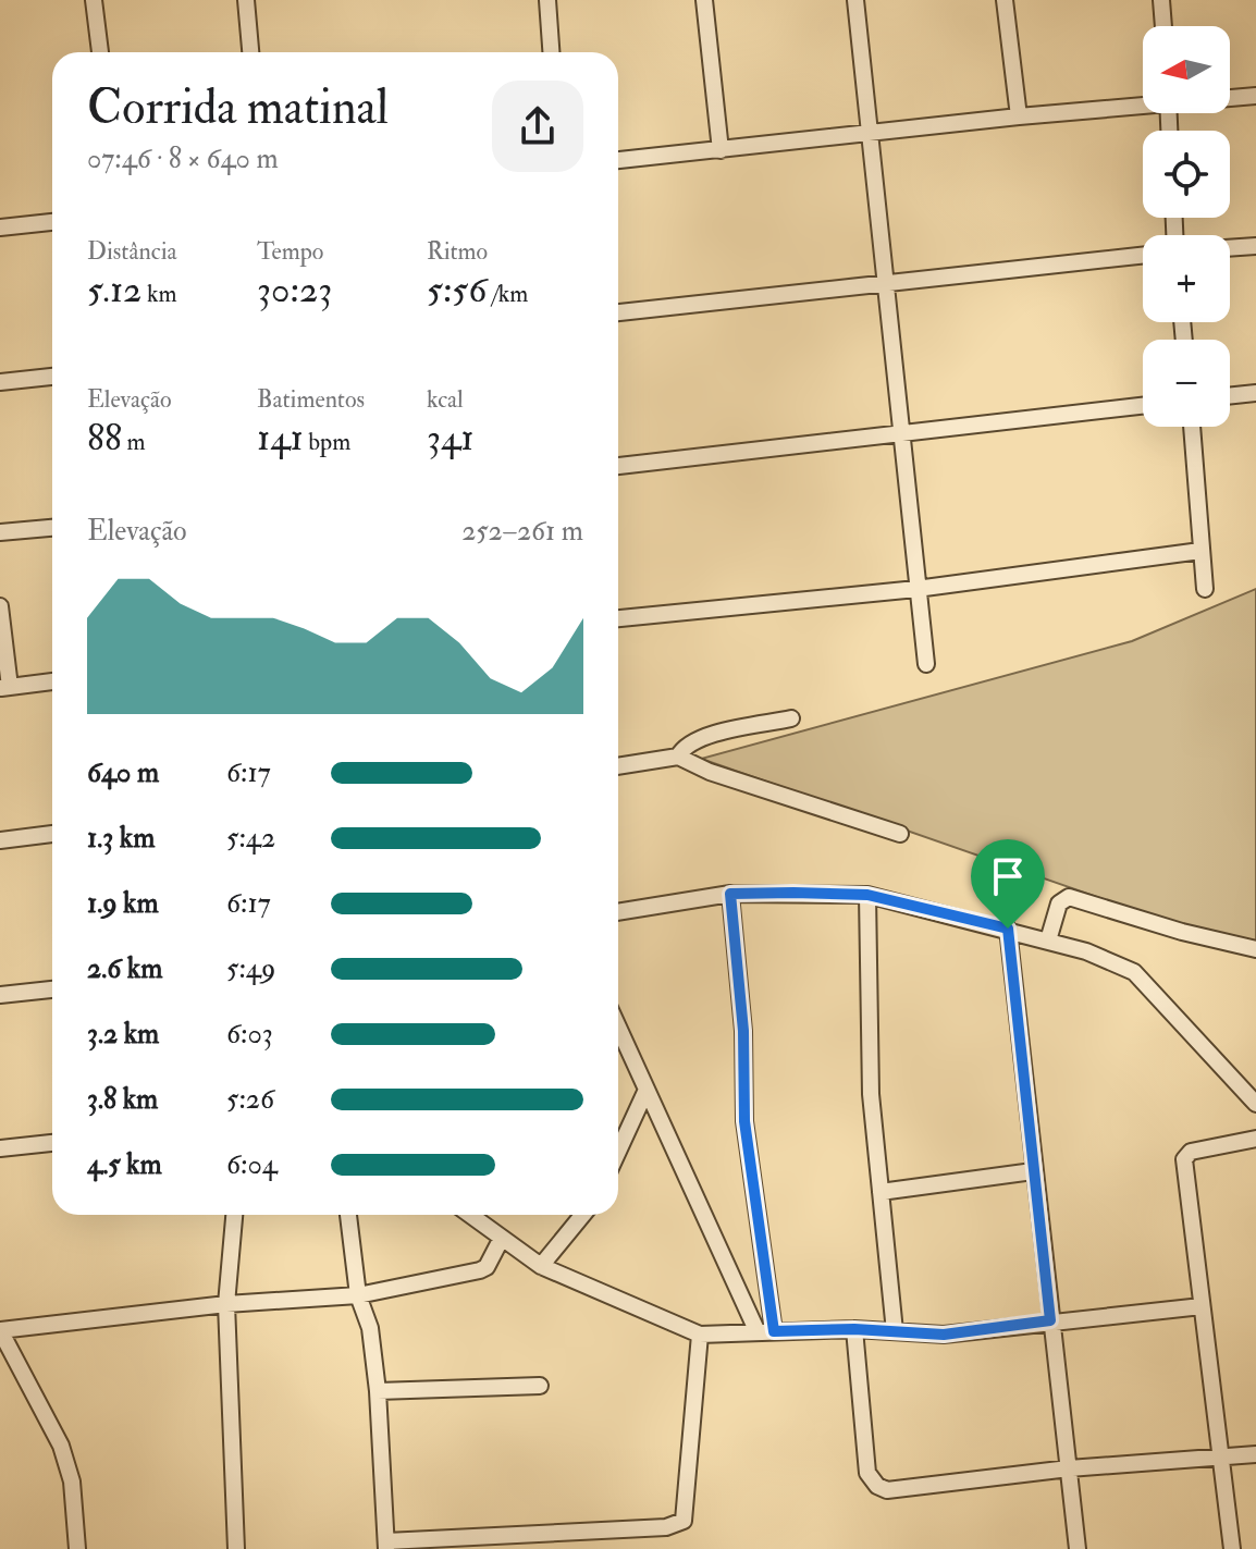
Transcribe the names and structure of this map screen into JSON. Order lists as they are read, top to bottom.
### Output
{
  "north": "left",
  "page": {
    "map_buttons": ["+", "−"],
    "heading": ["Corrida matinal", "07:46 · 8 × 640 m"],
    "stats": [
      ["Distância", "5.12 km"],
      ["Tempo", "30:23"],
      ["Ritmo", "5:56 /km"],
      ["Elevação", "88 m"],
      ["Batimentos", "141 bpm"],
      ["kcal", "341"]
    ],
    "chart": ["Elevação", "252–261 m"],
    "list": [
      {
        "name": "640 m",
        "note": "6:17"
      },
      {
        "name": "1.3 km",
        "note": "5:42"
      },
      {
        "name": "1.9 km",
        "note": "6:17"
      },
      {
        "name": "2.6 km",
        "note": "5:49"
      },
      {
        "name": "3.2 km",
        "note": "6:03"
      },
      {
        "name": "3.8 km",
        "note": "5:26"
      },
      {
        "name": "4.5 km",
        "note": "6:04"
      }
    ]
  }
}
